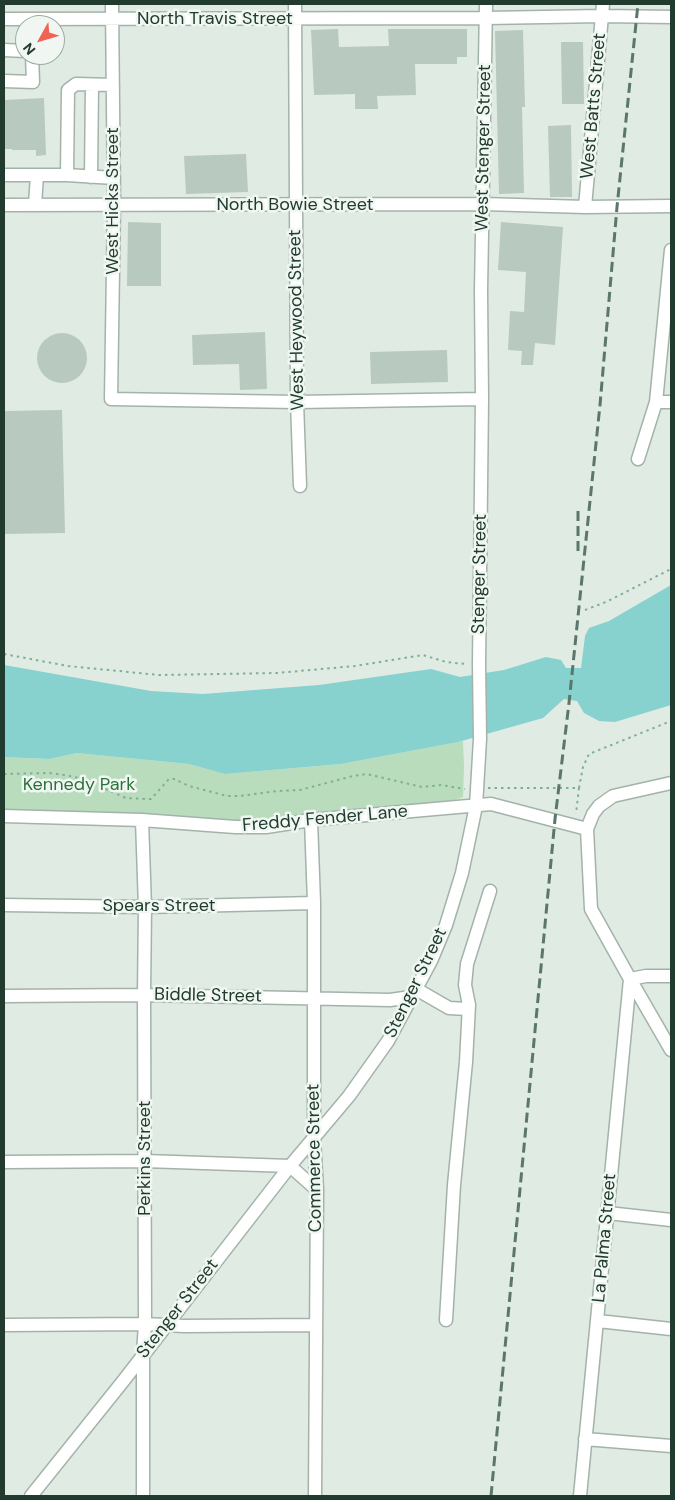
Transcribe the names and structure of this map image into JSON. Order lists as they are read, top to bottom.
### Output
{
  "streets": {
    "street": [
      "North Travis Street",
      "West Batts Street",
      "West Stenger Street",
      "West Hicks Street",
      "North Bowie Street",
      "West Heywood Street",
      "Stenger Street",
      "Freddy Fender Lane",
      "Spears Street",
      "Biddle Street",
      "Perkins Street",
      "Commerce Street",
      "La Palma Street"
    ]
  },
  "crossings": [
    ["North Travis Street", "West Batts Street"],
    ["North Travis Street", "West Stenger Street"],
    ["North Travis Street", "West Hicks Street"],
    ["North Travis Street", "West Heywood Street"],
    ["West Batts Street", "North Bowie Street"],
    ["West Stenger Street", "North Bowie Street"],
    ["West Stenger Street", "Stenger Street"],
    ["West Hicks Street", "North Bowie Street"],
    ["West Hicks Street", "West Heywood Street"],
    ["North Bowie Street", "West Heywood Street"],
    ["Stenger Street", "Freddy Fender Lane"],
    ["Stenger Street", "Biddle Street"],
    ["Stenger Street", "Perkins Street"],
    ["Stenger Street", "Commerce Street"],
    ["Freddy Fender Lane", "Perkins Street"],
    ["Freddy Fender Lane", "Commerce Street"],
    ["Spears Street", "Perkins Street"],
    ["Spears Street", "Commerce Street"],
    ["Biddle Street", "Perkins Street"],
    ["Biddle Street", "Commerce Street"]
  ],
  "parks": ["Kennedy Park"],
  "north": "bottom left"
}
